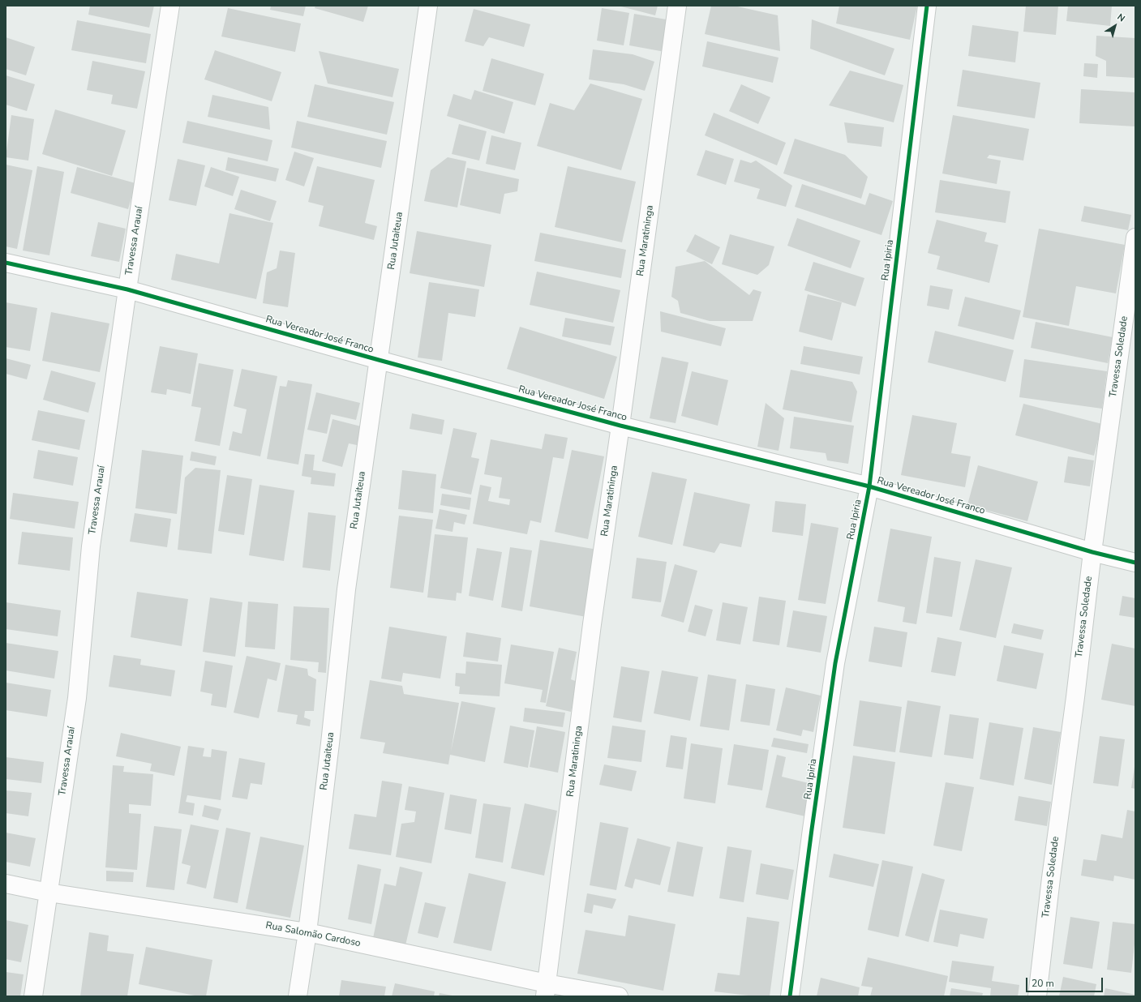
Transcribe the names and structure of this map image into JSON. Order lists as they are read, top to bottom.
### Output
{
  "streets": {
    "street": [
      "Travessa Arauaí",
      "Rua Jutaiteua",
      "Rua Maratininga",
      "Rua Ipiria",
      "Rua Vereador José Franco",
      "Travessa Soledade",
      "Rua Salomão Cardoso"
    ]
  },
  "crossings": [
    ["Travessa Arauaí", "Rua Vereador José Franco"],
    ["Travessa Arauaí", "Rua Salomão Cardoso"],
    ["Rua Jutaiteua", "Rua Vereador José Franco"],
    ["Rua Jutaiteua", "Rua Salomão Cardoso"],
    ["Rua Maratininga", "Rua Vereador José Franco"],
    ["Rua Maratininga", "Rua Salomão Cardoso"],
    ["Rua Ipiria", "Rua Vereador José Franco"],
    ["Rua Vereador José Franco", "Travessa Soledade"]
  ],
  "scale_bar": "20 m",
  "north": "top right"
}
